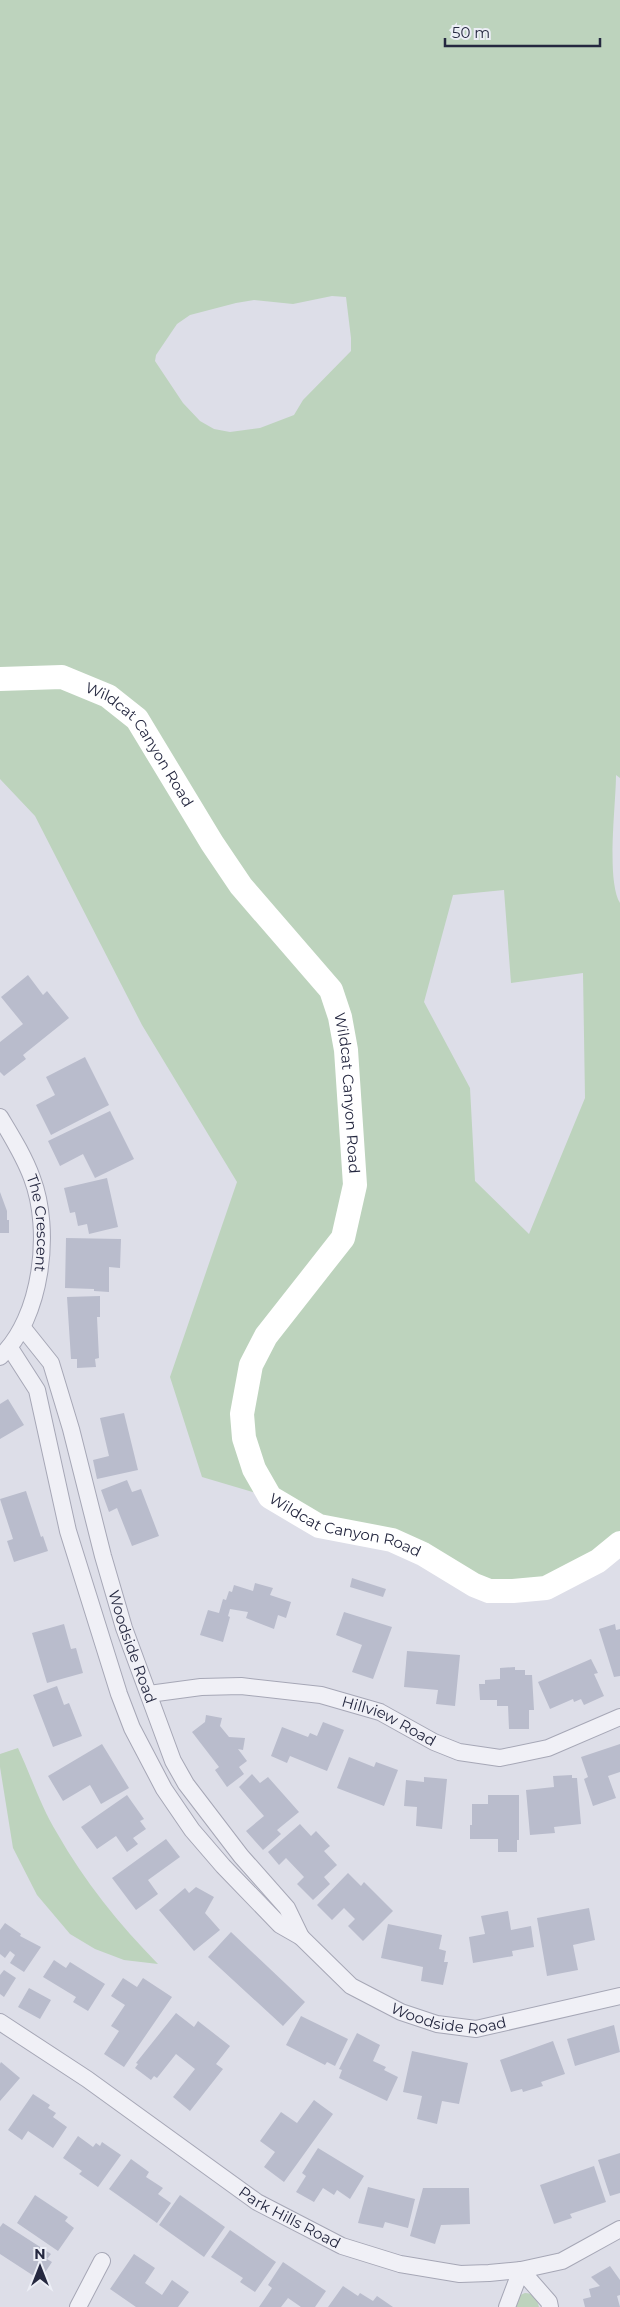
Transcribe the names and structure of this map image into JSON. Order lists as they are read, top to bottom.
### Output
{
  "streets": {
    "street": [
      "Wildcat Canyon Road",
      "The Crescent",
      "Woodside Road",
      "Hillview Road",
      "Park Hills Road"
    ]
  },
  "crossings": [
    ["The Crescent", "Woodside Road"],
    ["Woodside Road", "Hillview Road"]
  ],
  "scale_bar": "50 m",
  "north": "top"
}
